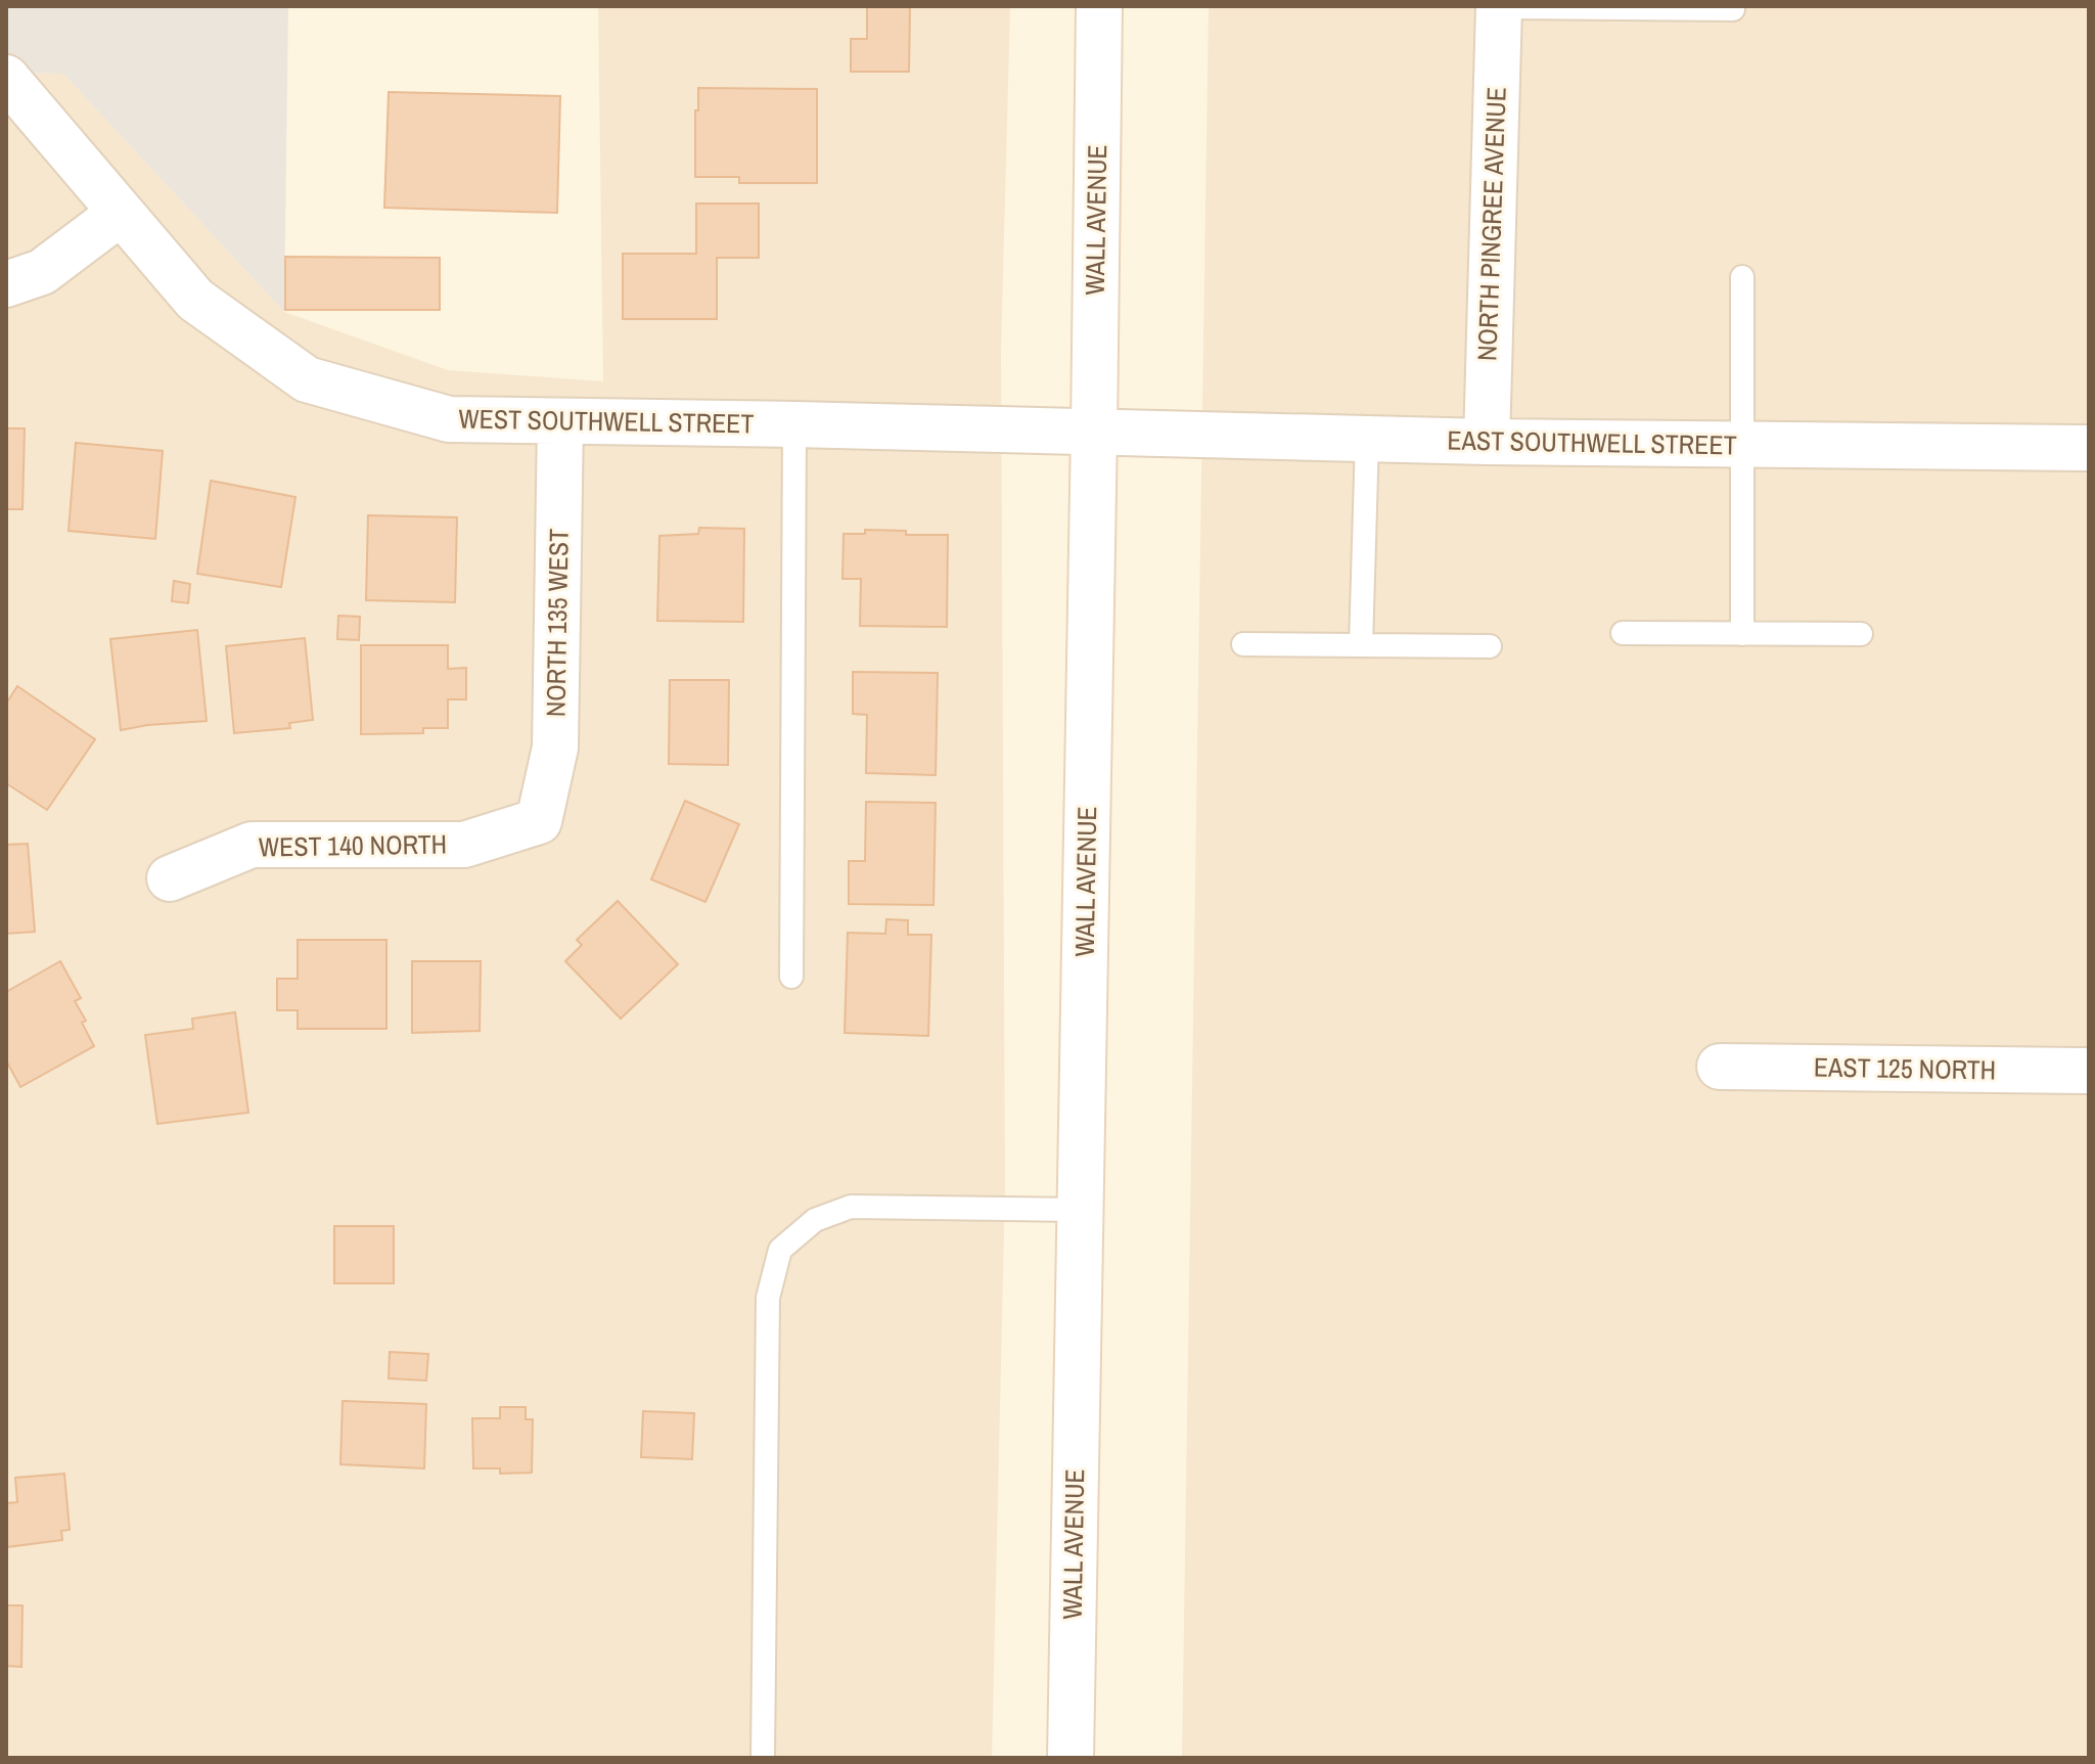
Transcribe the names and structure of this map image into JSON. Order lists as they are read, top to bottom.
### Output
{
  "streets": {
    "street": [
      "WALL AVENUE",
      "NORTH PINGREE AVENUE",
      "WEST SOUTHWELL STREET",
      "EAST SOUTHWELL STREET",
      "NORTH 135 WEST",
      "WEST 140 NORTH",
      "EAST 125 NORTH"
    ]
  },
  "crossings": [
    ["WALL AVENUE", "WEST SOUTHWELL STREET"],
    ["WALL AVENUE", "EAST SOUTHWELL STREET"],
    ["NORTH PINGREE AVENUE", "EAST SOUTHWELL STREET"],
    ["WEST SOUTHWELL STREET", "EAST SOUTHWELL STREET"],
    ["WEST SOUTHWELL STREET", "NORTH 135 WEST"],
    ["NORTH 135 WEST", "WEST 140 NORTH"]
  ]
}
